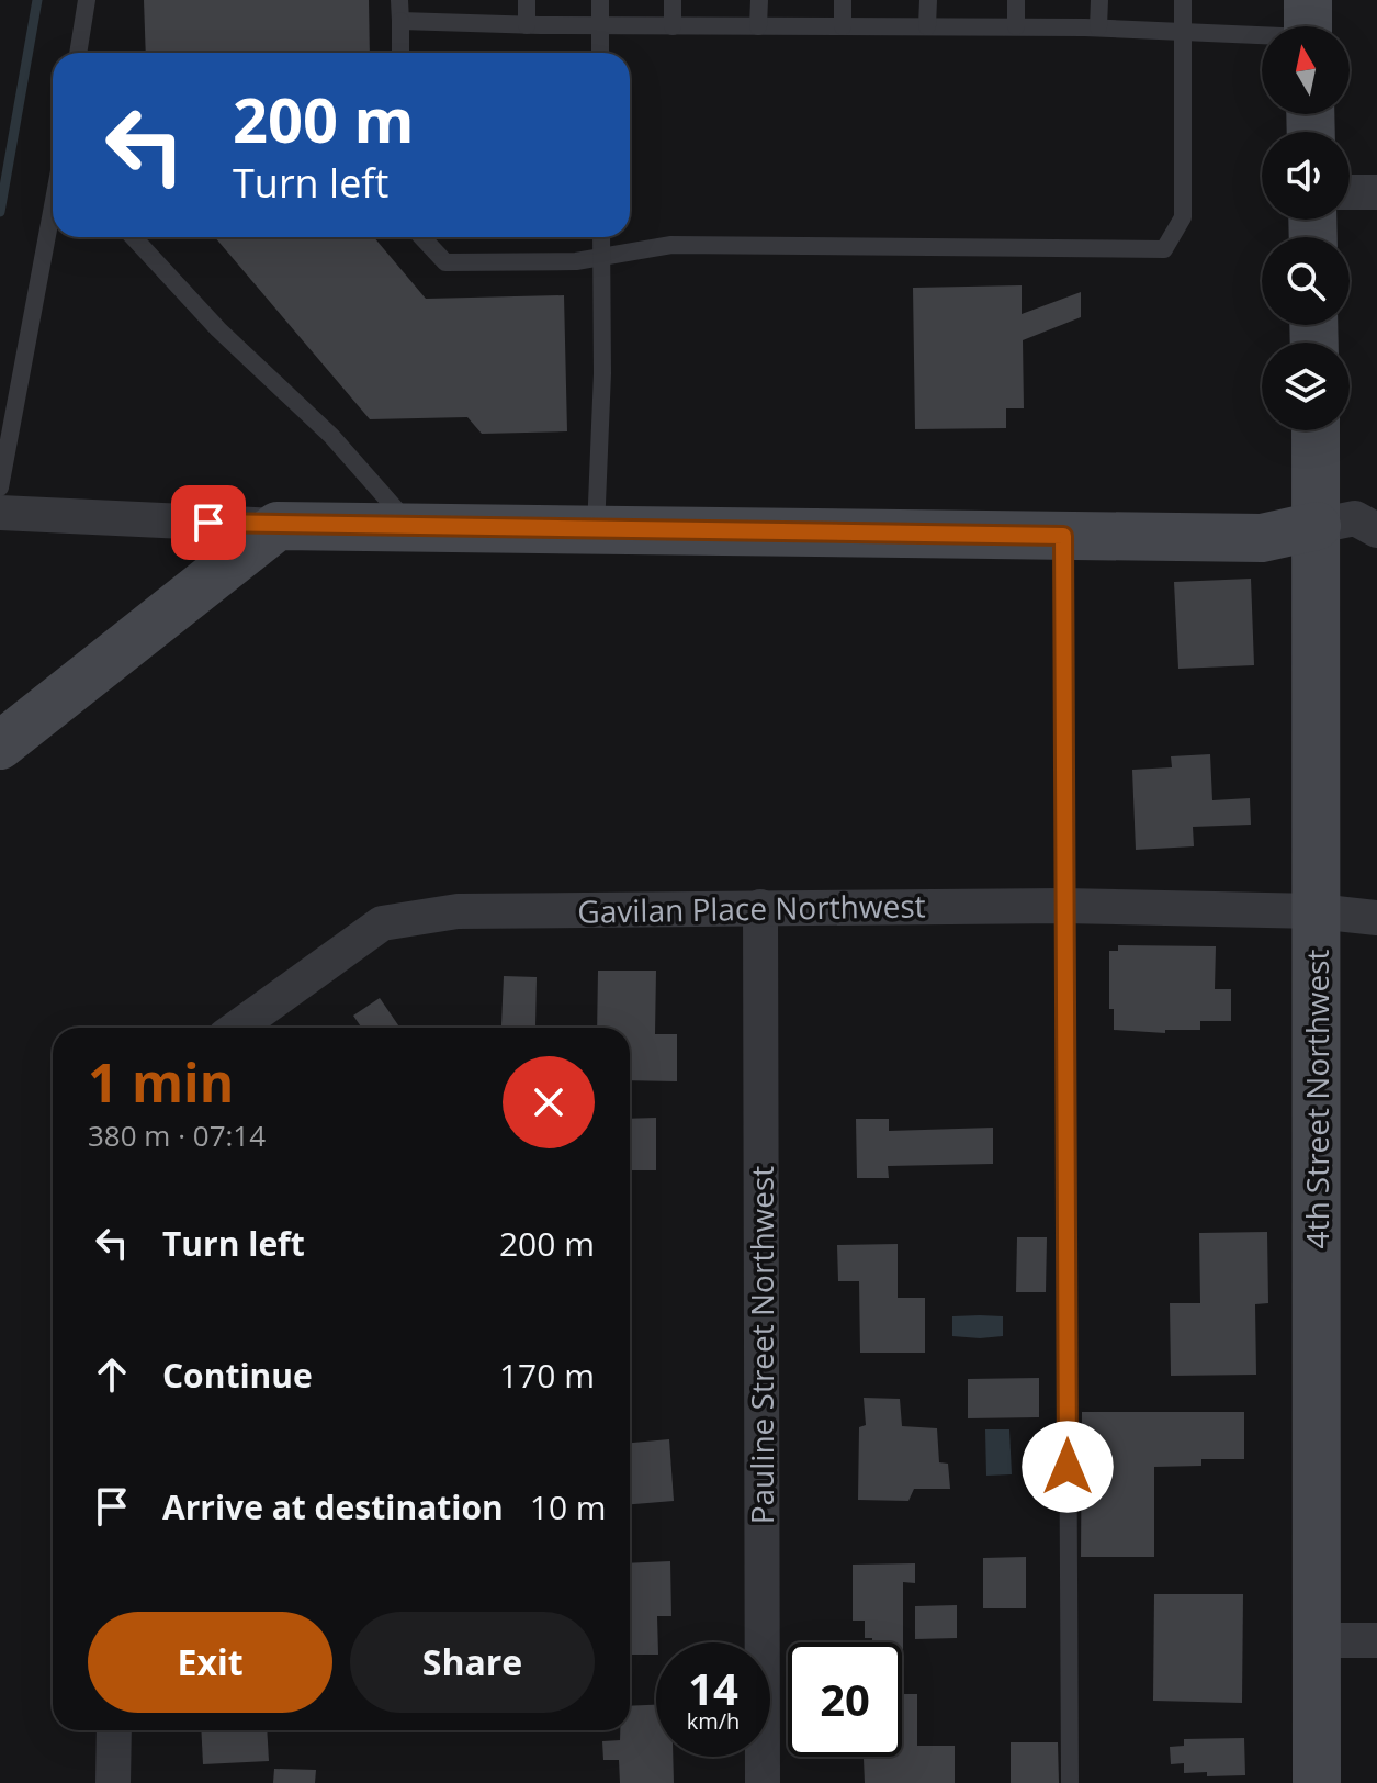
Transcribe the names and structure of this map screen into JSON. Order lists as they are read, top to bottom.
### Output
{
  "streets": {
    "main road": ["4th Street Northwest"],
    "street": ["Gavilan Place Northwest", "Pauline Street Northwest"]
  },
  "crossings": [
    ["Gavilan Place Northwest", "4th Street Northwest"],
    ["Gavilan Place Northwest", "Pauline Street Northwest"]
  ],
  "north": "top",
  "page": {
    "turn": ["200 m", "Turn left"],
    "heading": ["1 min", "380 m · 07:14"],
    "list": [
      {
        "name": "Turn left",
        "value": "200 m"
      },
      {
        "name": "Continue",
        "value": "170 m"
      },
      {
        "name": "Arrive at destination",
        "value": "10 m"
      }
    ],
    "buttons": ["Exit", "Share"],
    "speed": "14 km/h",
    "limit": "20"
  }
}
